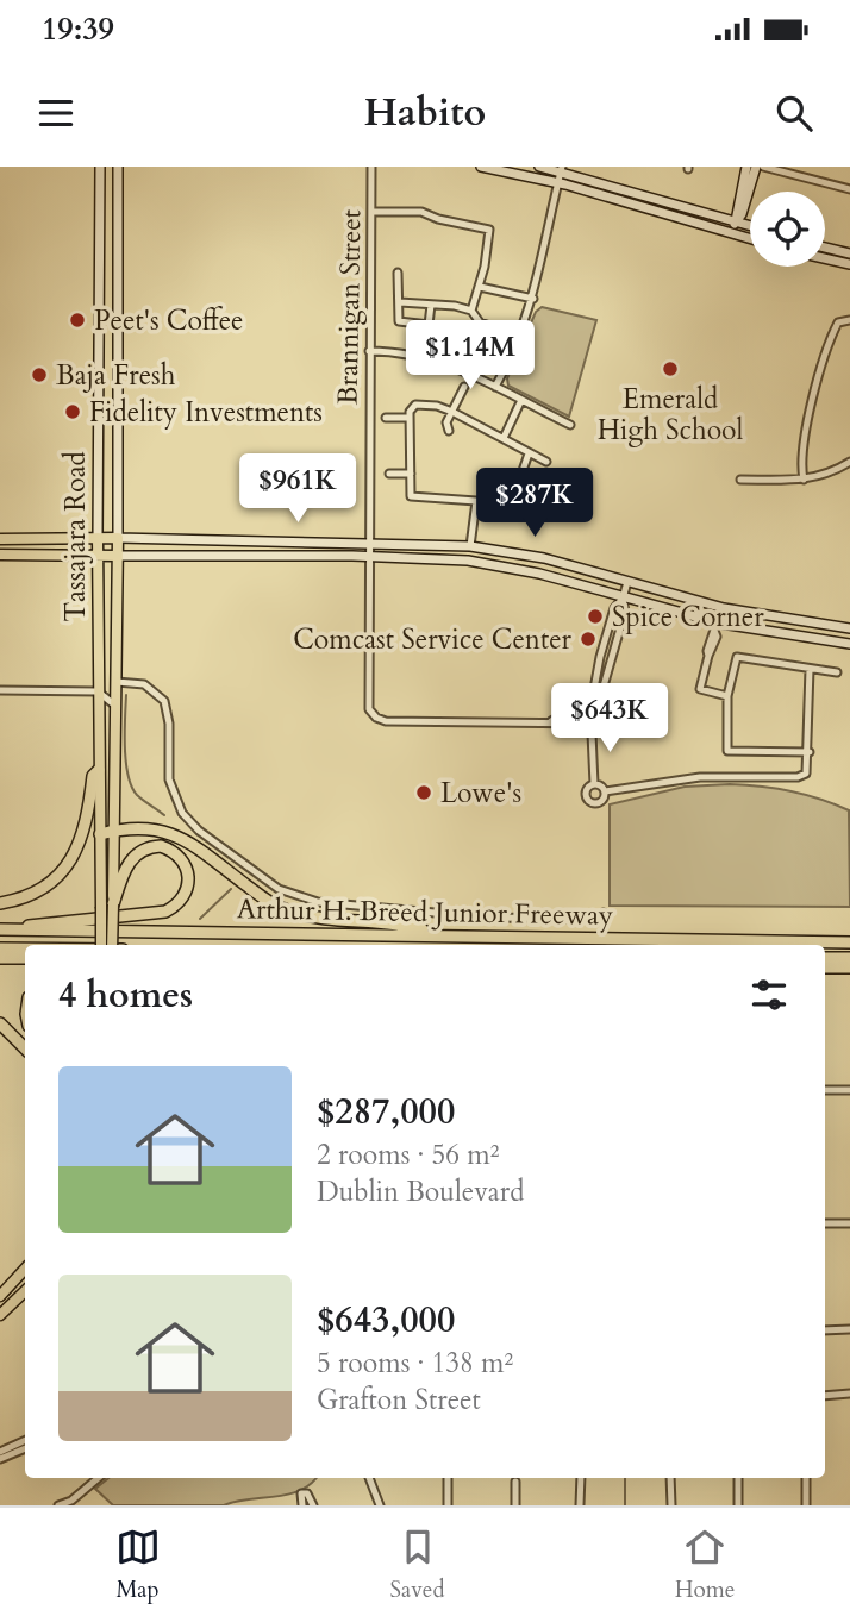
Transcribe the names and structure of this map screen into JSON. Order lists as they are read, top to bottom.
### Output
{
  "streets": {
    "highway": ["Arthur H. Breed Junior Freeway"],
    "main road": ["Tassajara Road"],
    "street": ["Brannigan Street"]
  },
  "places": [
    "Peet's Coffee",
    "Emerald High School",
    "Baja Fresh",
    "Fidelity Investments",
    "Spice Corner",
    "Comcast Service Center",
    "Lowe's"
  ],
  "page": {
    "status": "19:39",
    "header": "Habito",
    "price": [
      "$1.14M",
      "$961K",
      "$287K",
      "$643K"
    ],
    "heading": "4 homes",
    "list": [
      {
        "name": "$287,000",
        "note": "2 rooms · 56 m² · Dublin Boulevard"
      },
      {
        "name": "$643,000",
        "note": "5 rooms · 138 m² · Grafton Street"
      }
    ],
    "tabs": ["Map", "Saved", "Home"]
  }
}
